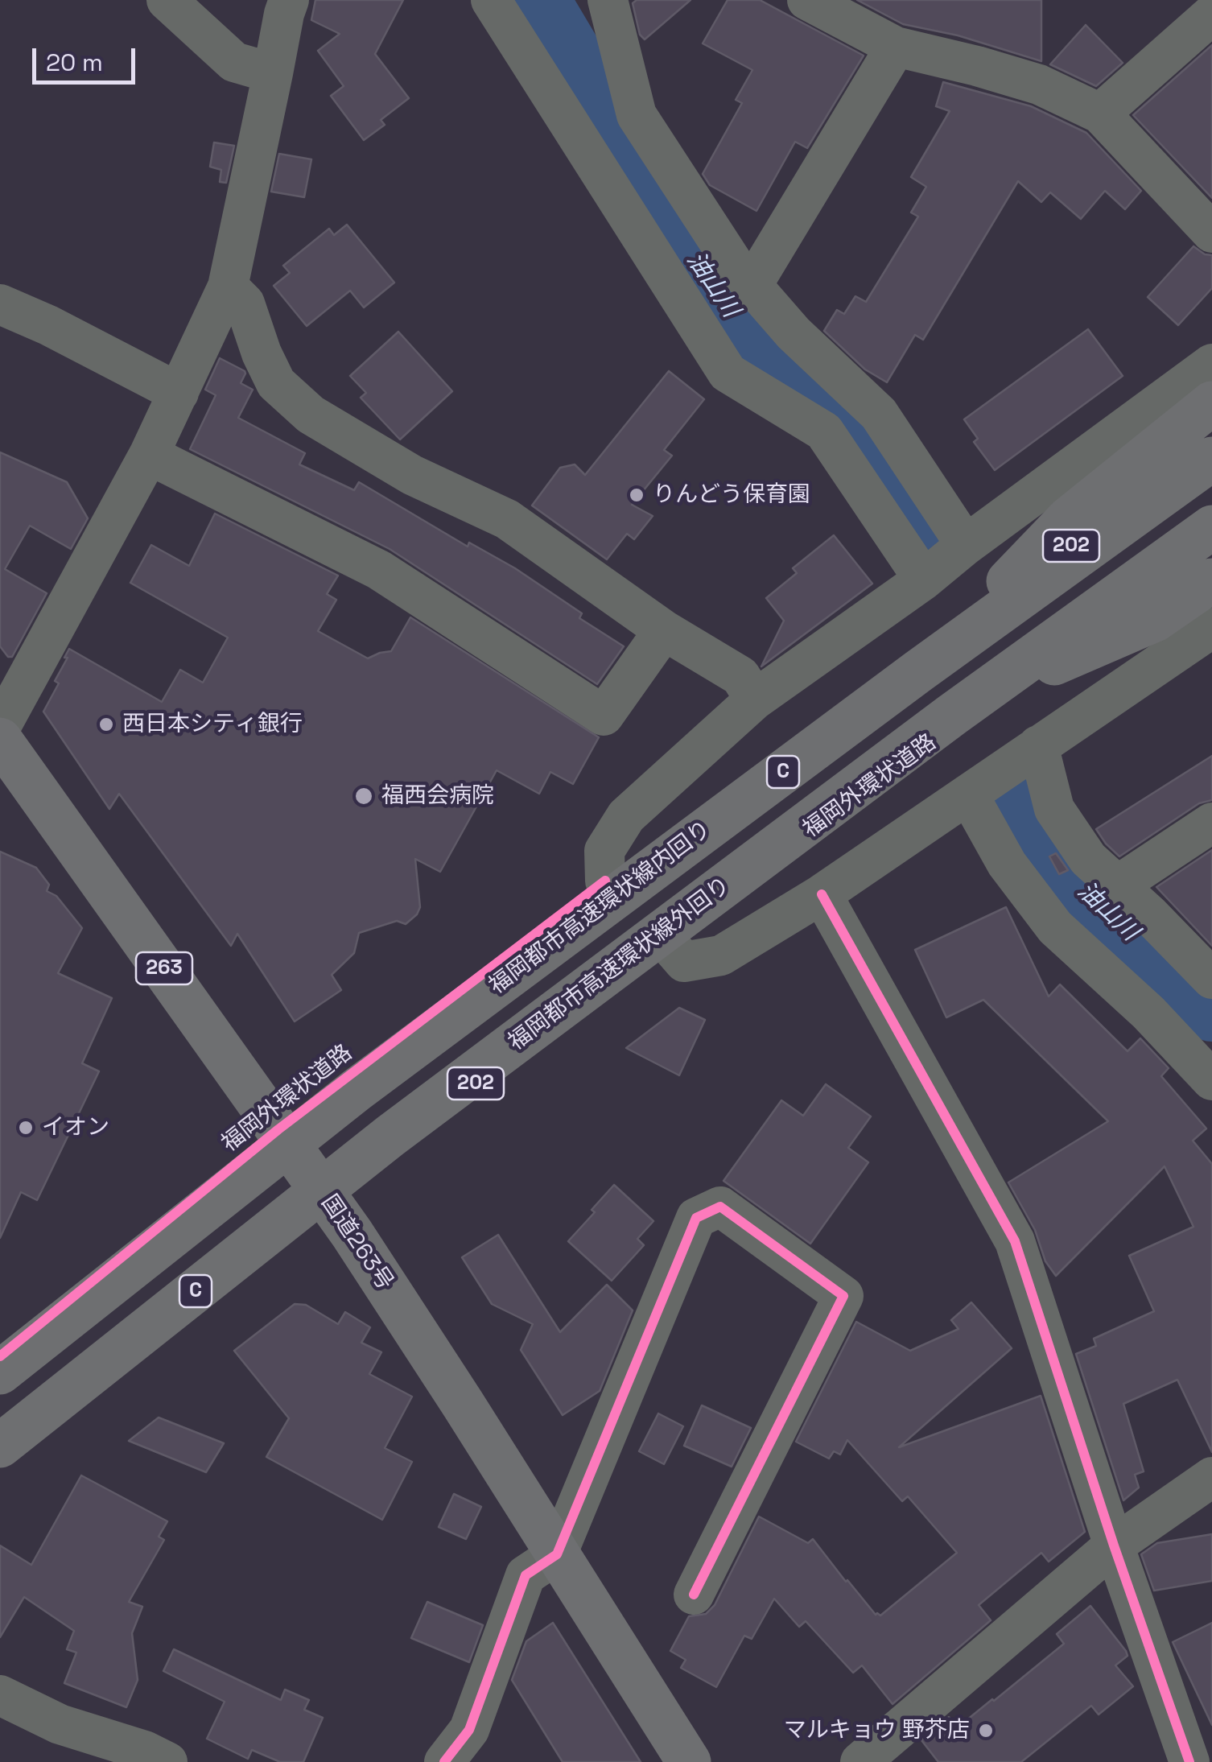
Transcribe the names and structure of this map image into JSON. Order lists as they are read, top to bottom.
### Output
{
  "streets": {
    "highway": [
      "202",
      "C",
      "福岡外環状道路",
      "福岡都市高速環状線内回り",
      "福岡都市高速環状線外回り",
      "263",
      "国道263号"
    ]
  },
  "crossings": [
    ["福岡外環状道路", "国道263号"]
  ],
  "water": ["油山川"],
  "places": [
    "りんどう保育園",
    "西日本シティ銀行",
    "福西会病院",
    "イオン",
    "マルキョウ 野芥店"
  ],
  "scale_bar": "20 m"
}
